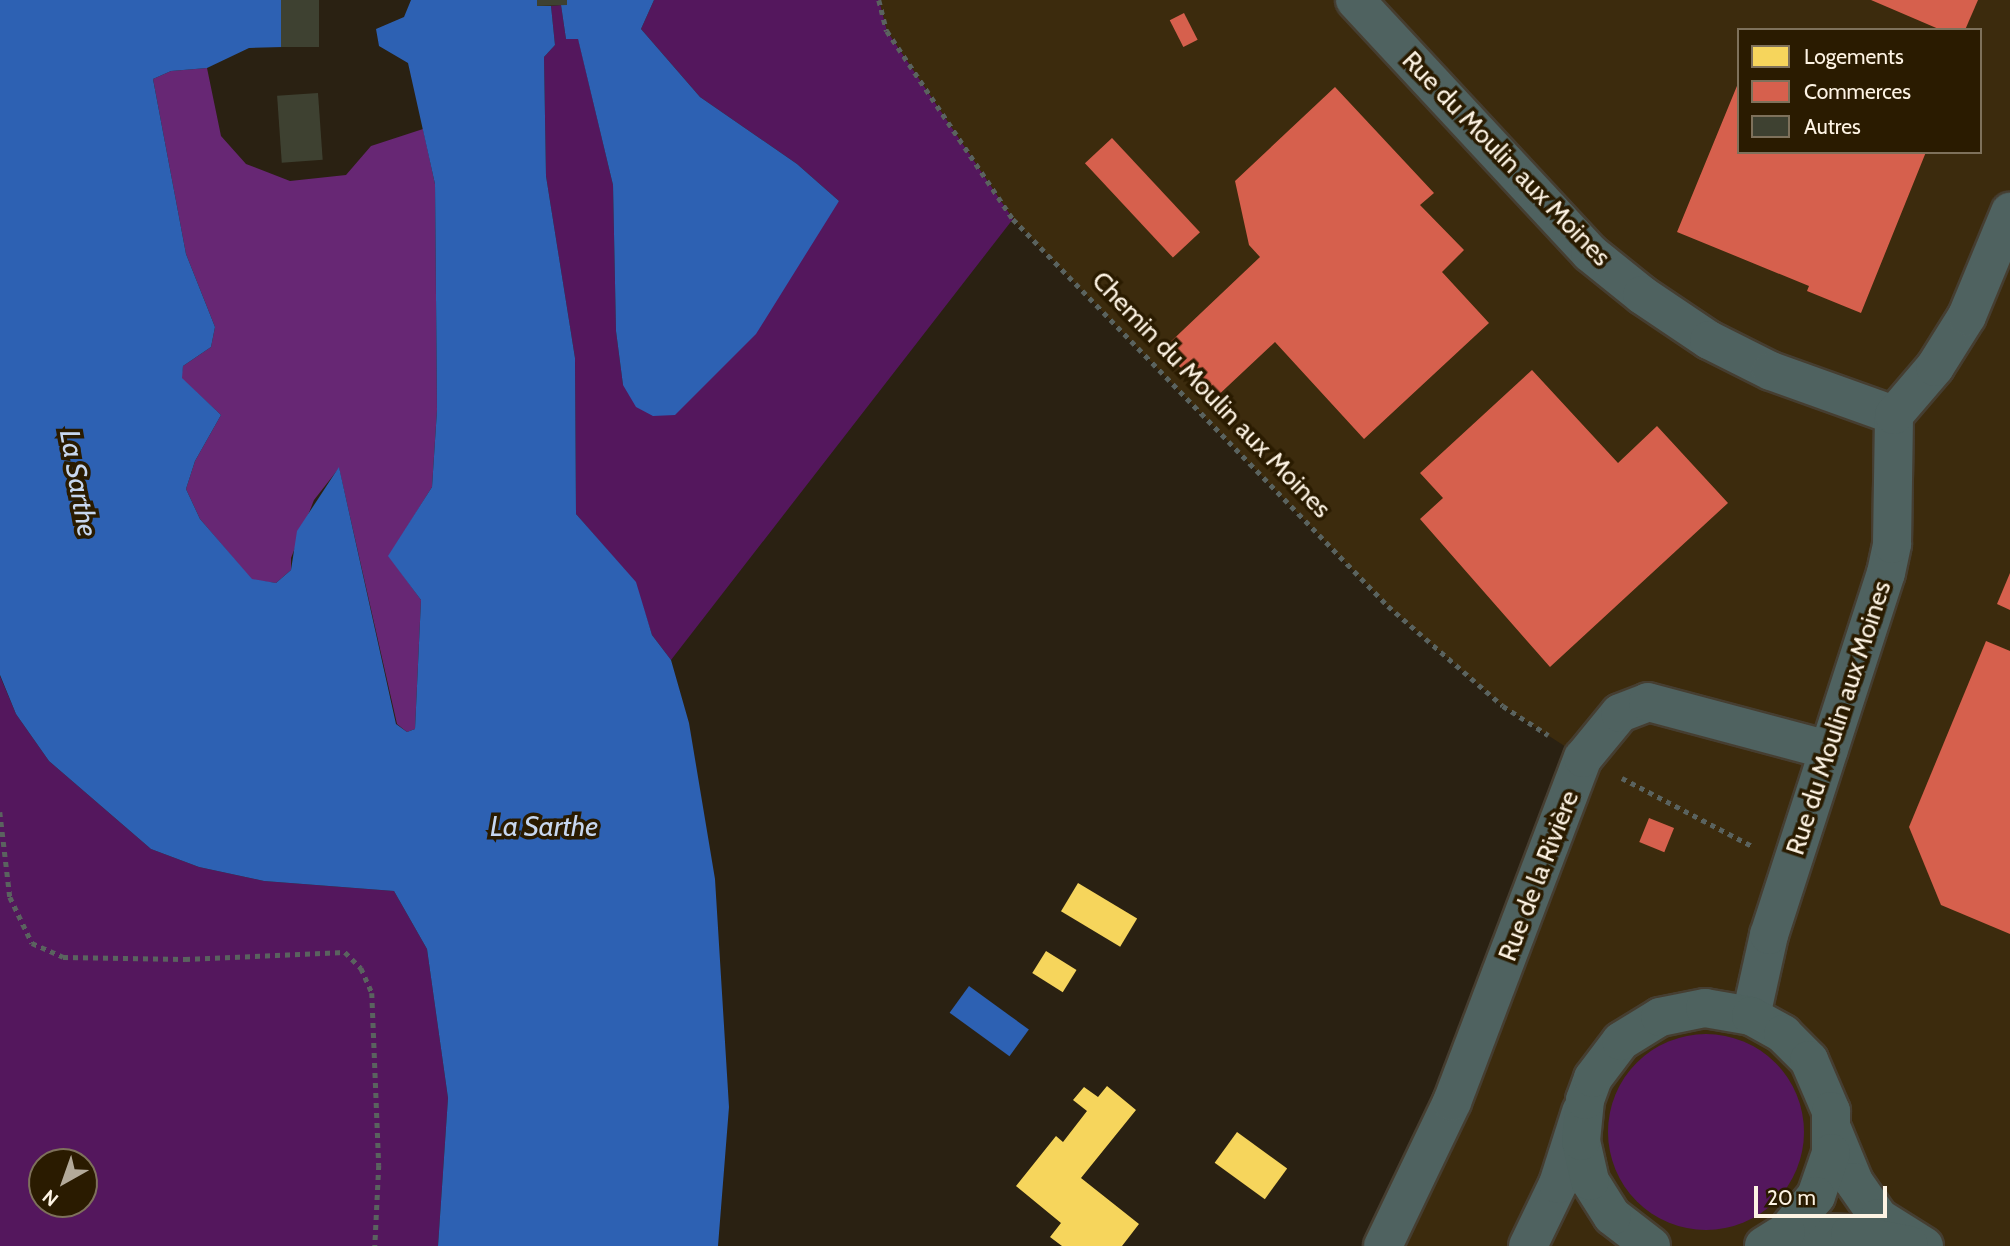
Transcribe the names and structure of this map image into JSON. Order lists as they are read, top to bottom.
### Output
{
  "streets": {
    "street": ["Rue du Moulin aux Moines", "Rue de la Rivière"],
    "path": ["Chemin du Moulin aux Moines"]
  },
  "crossings": [
    ["Rue du Moulin aux Moines", "Chemin du Moulin aux Moines"],
    ["Rue du Moulin aux Moines", "Rue de la Rivière"],
    ["Chemin du Moulin aux Moines", "Rue de la Rivière"]
  ],
  "water": ["La Sarthe"],
  "legend": ["Logements", "Commerces", "Autres"],
  "scale_bar": "20 m",
  "north": "bottom left"
}
